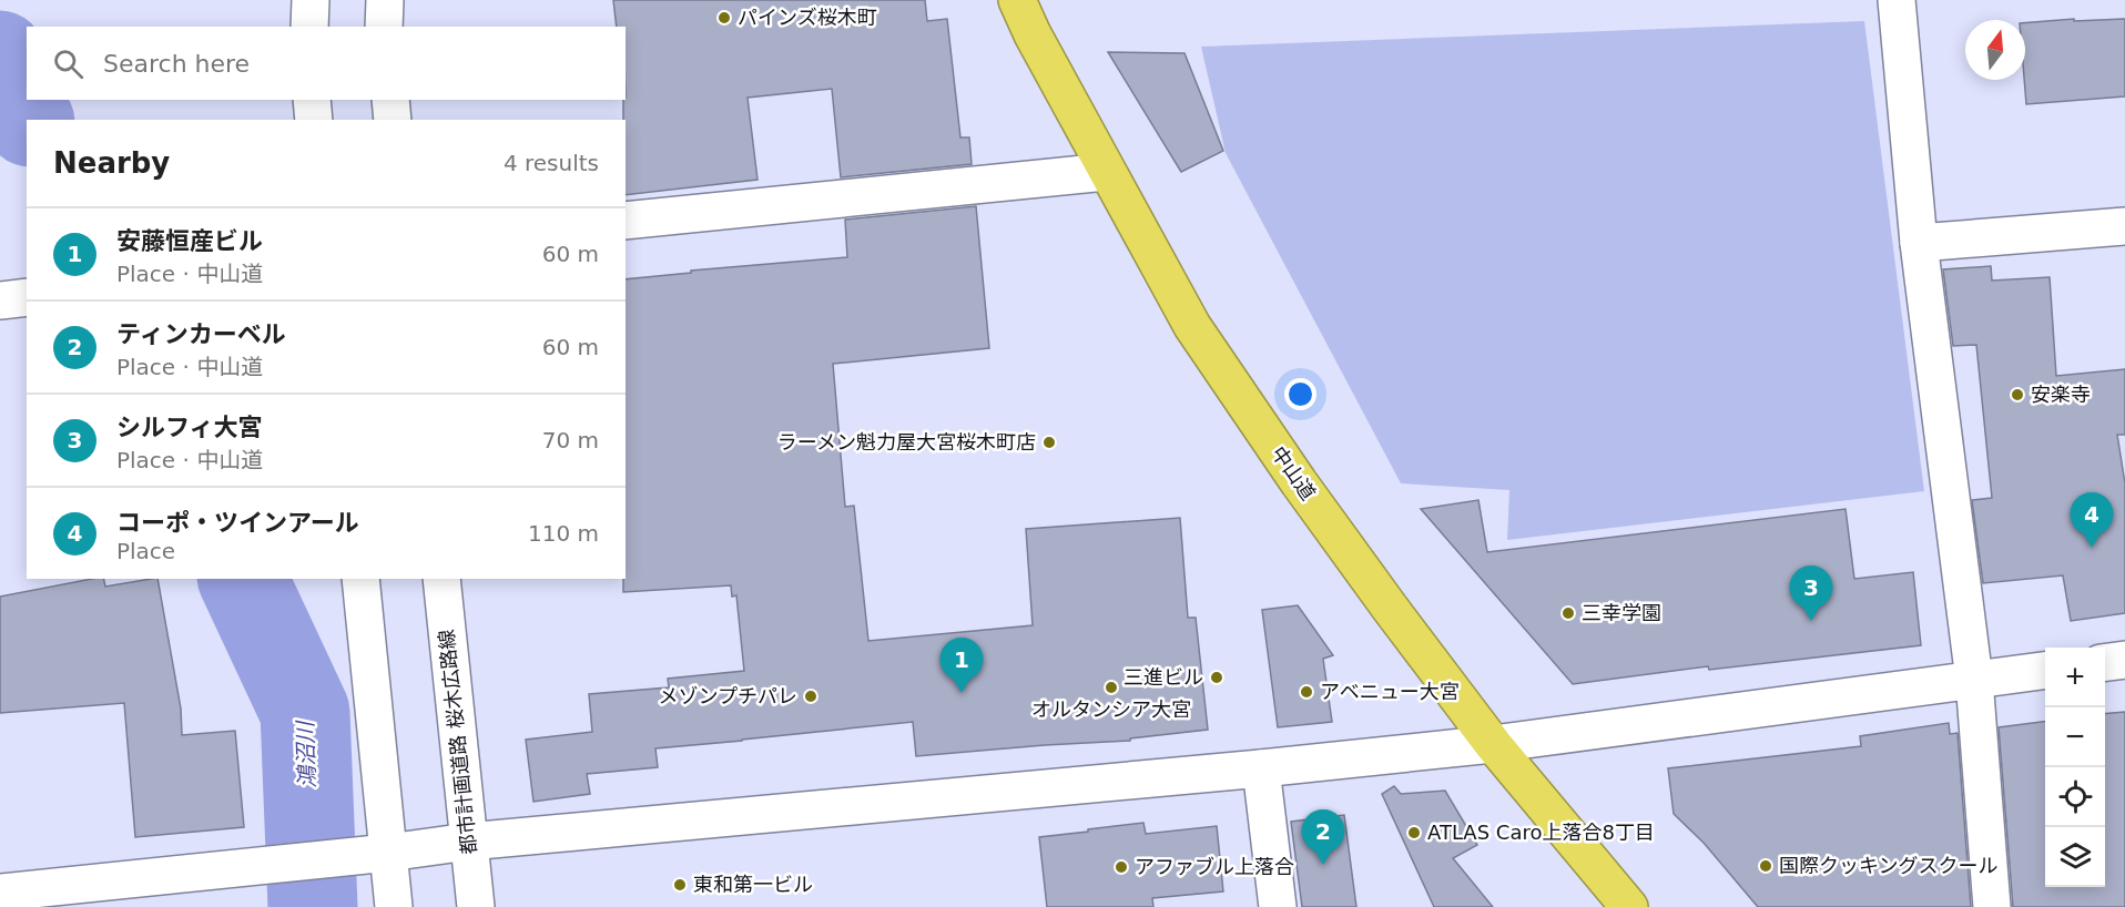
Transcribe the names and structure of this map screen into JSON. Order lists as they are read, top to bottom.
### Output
{
  "streets": {
    "highway": ["中山道"],
    "street": ["都市計画道路 桜木広路線"]
  },
  "water": ["鴻沼川"],
  "places": [
    "パインズ桜木町",
    "安楽寺",
    "ラーメン魁力屋大宮桜木町店",
    "三幸学園",
    "三進ビル",
    "オルタンシア大宮",
    "アベニュー大宮",
    "メゾンプチパレ",
    "ATLAS Caro上落合8丁目",
    "国際クッキングスクール",
    "アファブル上落合",
    "東和第一ビル"
  ],
  "north": "top",
  "page": {
    "search": "Search here",
    "heading": ["Nearby", "4 results"],
    "list": [
      {
        "mark": "1",
        "name": "安藤恒産ビル",
        "note": "Place · 中山道",
        "value": "60 m"
      },
      {
        "mark": "2",
        "name": "ティンカーベル",
        "note": "Place · 中山道",
        "value": "60 m"
      },
      {
        "mark": "3",
        "name": "シルフィ大宮",
        "note": "Place · 中山道",
        "value": "70 m"
      },
      {
        "mark": "4",
        "name": "コーポ・ツインアール",
        "note": "Place",
        "value": "110 m"
      }
    ],
    "pins": [
      "4",
      "3",
      "1",
      "2"
    ],
    "map_buttons": ["+", "−"]
  }
}
